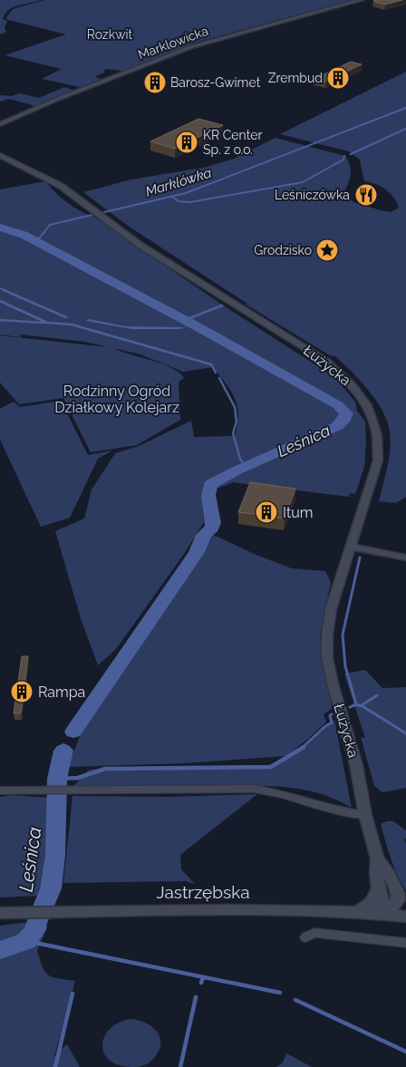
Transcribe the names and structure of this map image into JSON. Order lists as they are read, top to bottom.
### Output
{
  "streets": {
    "main road": ["Marklowicka", "Łużycka", "Jastrzębska"]
  },
  "crossings": [
    ["Łużycka", "Jastrzębska"]
  ],
  "water": ["Marklówka", "Leśnica"],
  "parks": ["Rozkwit", "Rodzinny Ogród Działkowy Kolejarz"],
  "places": {
    "building": [
      "Zrembud",
      "Barosz-Gwimet",
      "KR Center Sp. z o.o.",
      "Itum",
      "Rampa"
    ],
    "restaurant": ["Leśniczówka"],
    "place": ["Grodzisko"]
  }
}
